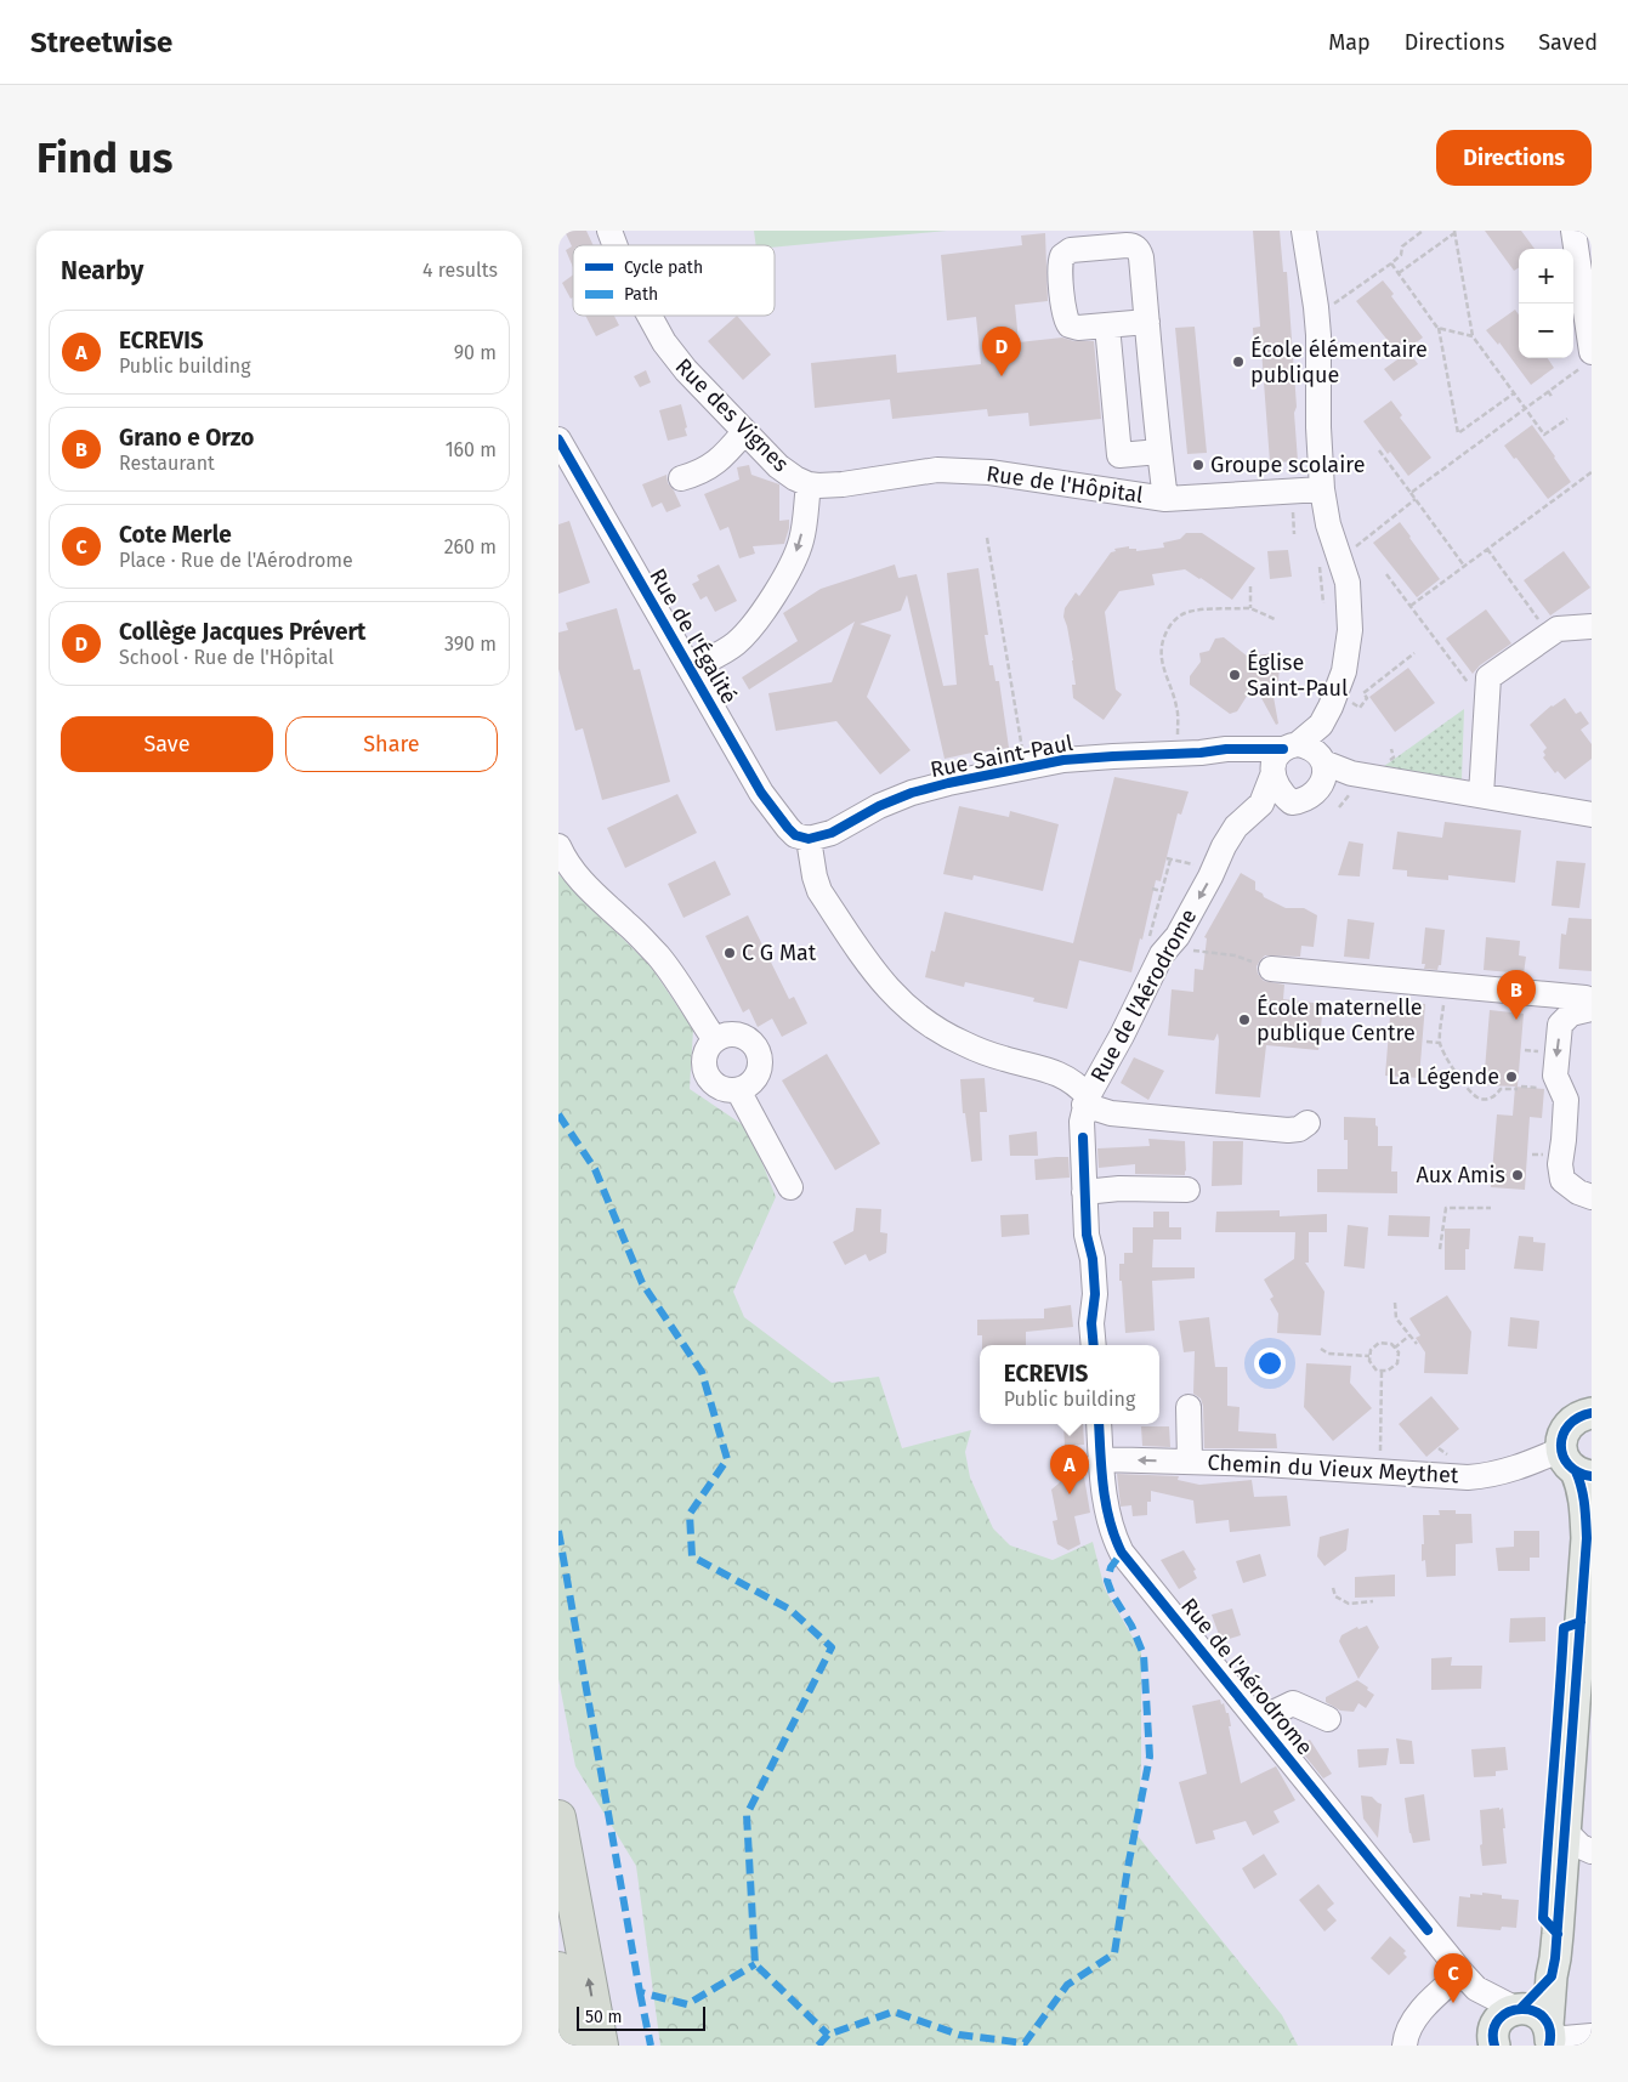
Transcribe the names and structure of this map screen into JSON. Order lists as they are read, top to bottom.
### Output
{
  "streets": {
    "street": [
      "Rue des Vignes",
      "Rue de l'Hôpital",
      "Rue de l'Égalité",
      "Rue Saint-Paul",
      "Rue de l'Aérodrome",
      "Chemin du Vieux Meythet"
    ]
  },
  "crossings": [
    ["Rue des Vignes", "Rue de l'Hôpital"],
    ["Rue des Vignes", "Rue de l'Égalité"],
    ["Rue de l'Hôpital", "Rue de l'Aérodrome"],
    ["Rue de l'Égalité", "Rue Saint-Paul"],
    ["Rue Saint-Paul", "Rue de l'Aérodrome"],
    ["Rue de l'Aérodrome", "Chemin du Vieux Meythet"]
  ],
  "one_way": ["Rue des Vignes"],
  "places": [
    "École élémentaire publique",
    "Groupe scolaire",
    "Église Saint-Paul",
    "C G Mat",
    "École maternelle publique Centre",
    "La Légende",
    "Aux Amis"
  ],
  "legend": ["Cycle path", "Path"],
  "scale_bar": "50 m",
  "page": {
    "header": "Streetwise",
    "nav": ["Map", "Directions", "Saved"],
    "buttons": [
      "Directions",
      ["Save", "Share"]
    ],
    "title": "Find us",
    "heading": ["Nearby", "4 results"],
    "map_buttons": ["+", "−"],
    "list": [
      {
        "mark": "A",
        "name": "ECREVIS",
        "note": "Public building",
        "value": "90 m"
      },
      {
        "mark": "B",
        "name": "Grano e Orzo",
        "note": "Restaurant",
        "value": "160 m"
      },
      {
        "mark": "C",
        "name": "Cote Merle",
        "note": "Place · Rue de l'Aérodrome",
        "value": "260 m"
      },
      {
        "mark": "D",
        "name": "Collège Jacques Prévert",
        "note": "School · Rue de l'Hôpital",
        "value": "390 m"
      }
    ],
    "pins": [
      "D",
      "B",
      "A",
      "C"
    ],
    "popup": ["ECREVIS", "Public building"],
    "scale": "50 m"
  }
}
